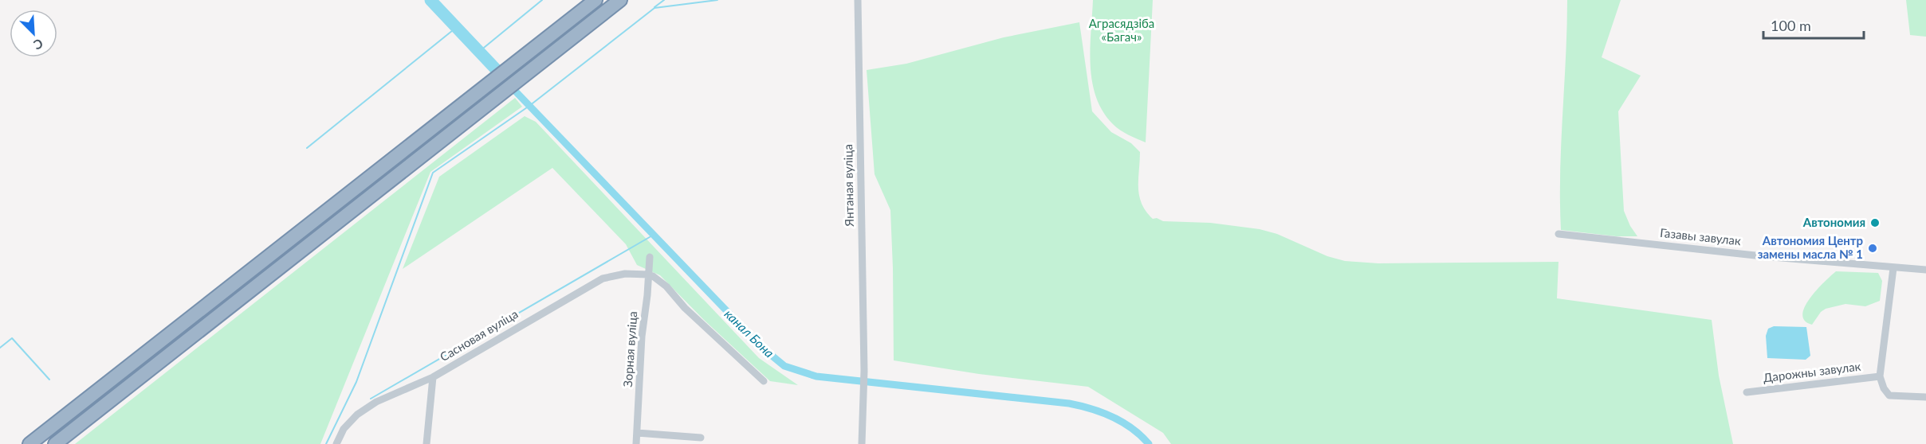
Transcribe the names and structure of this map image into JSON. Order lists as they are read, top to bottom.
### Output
{
  "streets": {
    "street": [
      "Янтаная вуліца",
      "Газавы завулак",
      "Сасновая вуліца",
      "Зорная вуліца",
      "Дарожны завулак"
    ]
  },
  "crossings": [
    ["Сасновая вуліца", "Зорная вуліца"]
  ],
  "water": ["канал Бона"],
  "parks": ["Аграсядзіба «Багач»"],
  "places": ["Автономия", "Автономия Центр замены масла № 1"],
  "scale_bar": "100 m",
  "north": "bottom right"
}
